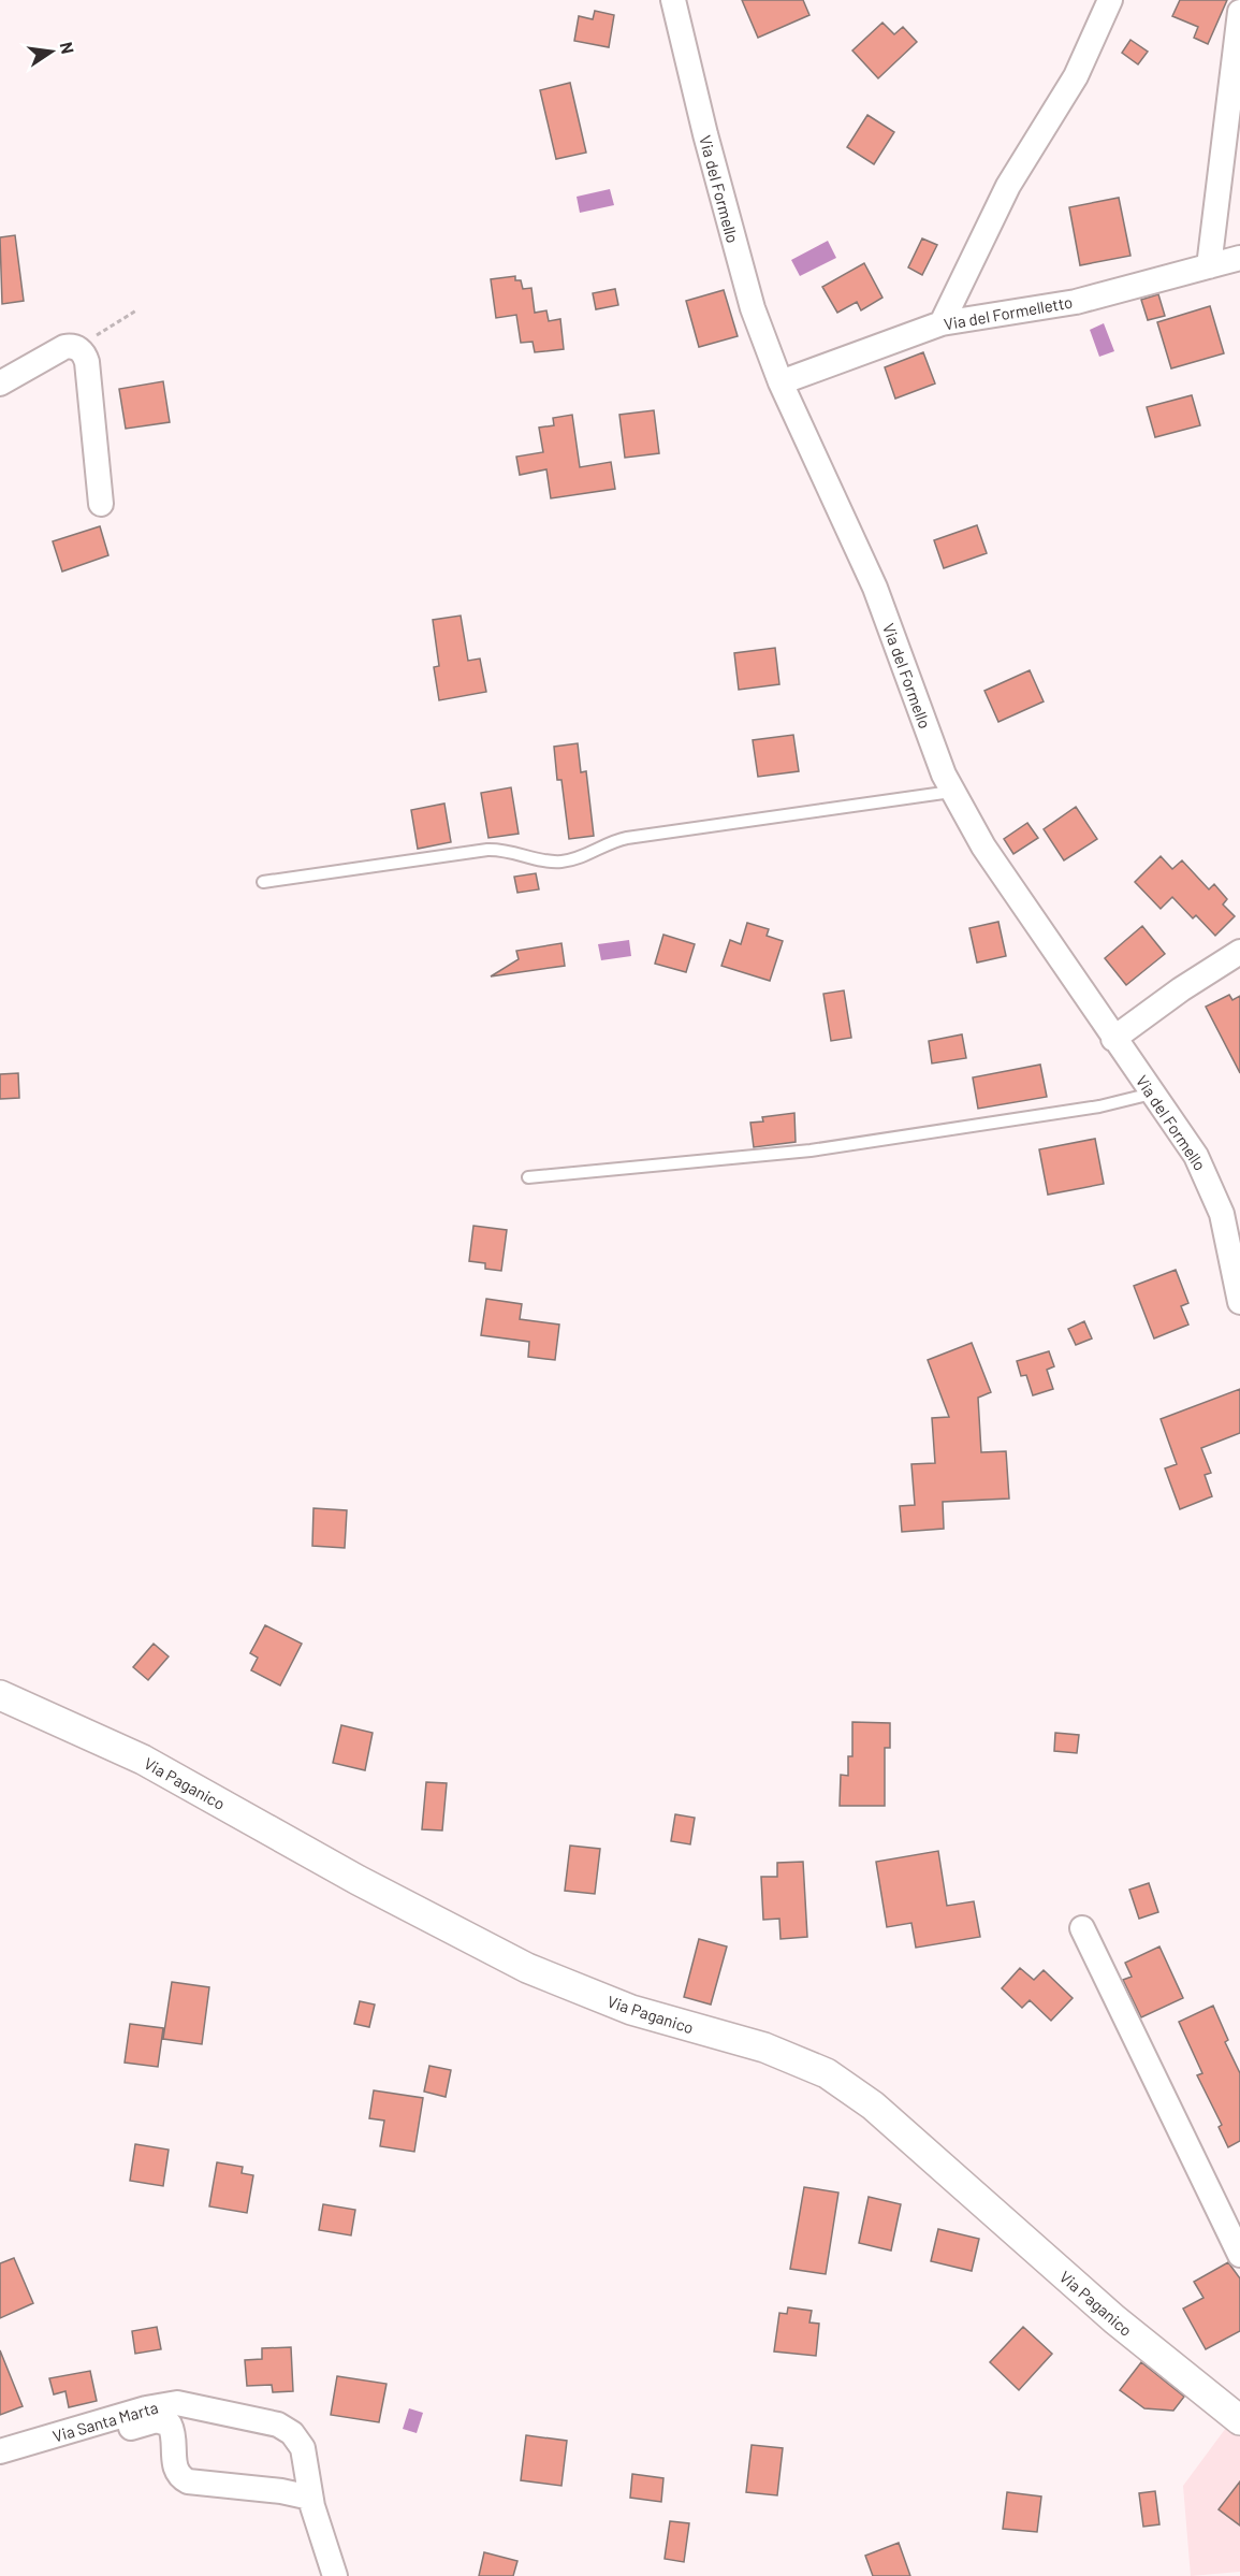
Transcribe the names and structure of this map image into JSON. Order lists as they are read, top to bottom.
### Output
{
  "streets": {
    "street": [
      "Via del Formello",
      "Via del Formelletto",
      "Via Paganico",
      "Via Santa Marta"
    ]
  },
  "crossings": [
    ["Via del Formello", "Via del Formelletto"]
  ],
  "north": "right"
}
